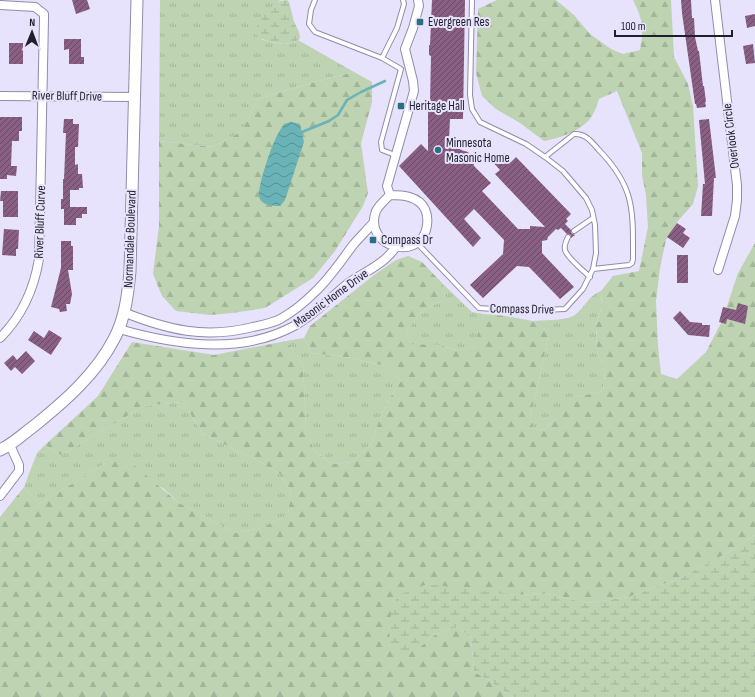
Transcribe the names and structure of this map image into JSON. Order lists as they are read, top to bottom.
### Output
{
  "streets": {
    "street": [
      "River Bluff Drive",
      "Overlook Circle",
      "River Bluff Curve",
      "Normandale Boulevard",
      "Masonic Home Drive"
    ],
    "lane": ["Compass Drive"]
  },
  "crossings": [
    ["River Bluff Drive", "River Bluff Curve"],
    ["River Bluff Drive", "Normandale Boulevard"],
    ["Normandale Boulevard", "Masonic Home Drive"],
    ["Masonic Home Drive", "Compass Drive"]
  ],
  "places": {
    "transit": ["Evergreen Res", "Heritage Hall", "Compass Dr"],
    "other": ["Minnesota Masonic Home"]
  },
  "scale_bar": "100 m",
  "north": "top"
}
